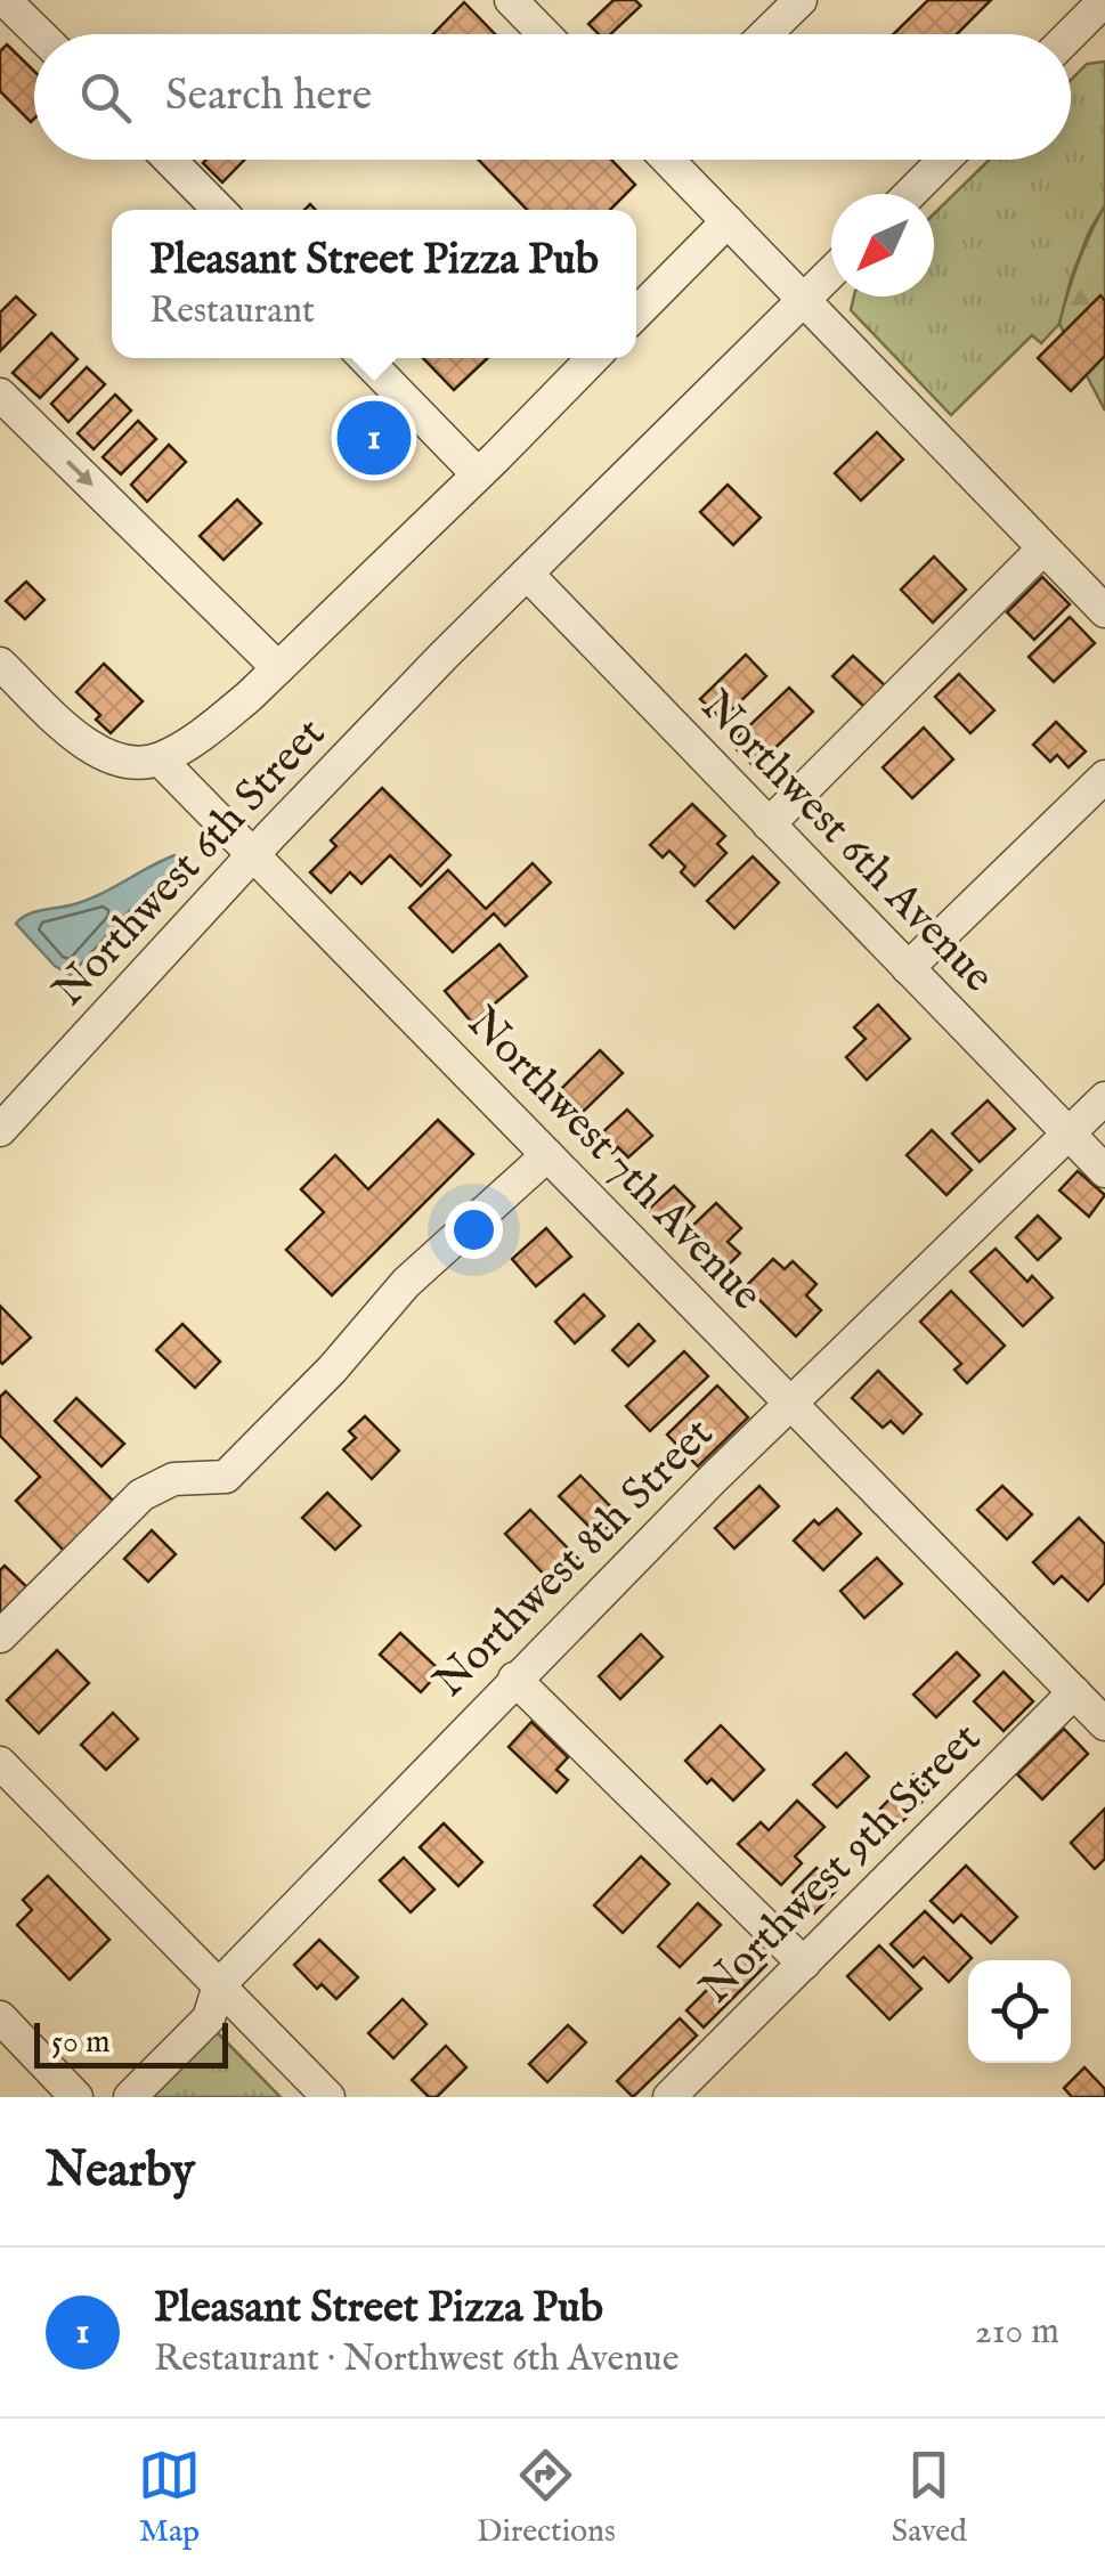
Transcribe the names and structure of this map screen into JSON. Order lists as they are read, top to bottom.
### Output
{
  "streets": {
    "street": [
      "Northwest 6th Avenue",
      "Northwest 6th Street",
      "Northwest 7th Avenue",
      "Northwest 8th Street",
      "Northwest 9th Street"
    ]
  },
  "crossings": [
    ["Northwest 6th Avenue", "Northwest 6th Street"],
    ["Northwest 6th Avenue", "Northwest 8th Street"],
    ["Northwest 6th Street", "Northwest 7th Avenue"],
    ["Northwest 7th Avenue", "Northwest 8th Street"],
    ["Northwest 7th Avenue", "Northwest 9th Street"]
  ],
  "scale_bar": "50 m",
  "north": "bottom left",
  "page": {
    "search": "Search here",
    "popup": ["Pleasant Street Pizza Pub", "Restaurant"],
    "pins": "1",
    "scale": "50 m",
    "heading": "Nearby",
    "list": [
      {
        "mark": "1",
        "name": "Pleasant Street Pizza Pub",
        "note": "Restaurant · Northwest 6th Avenue",
        "value": "210 m"
      }
    ],
    "nav": ["Map", "Directions", "Saved"]
  }
}
